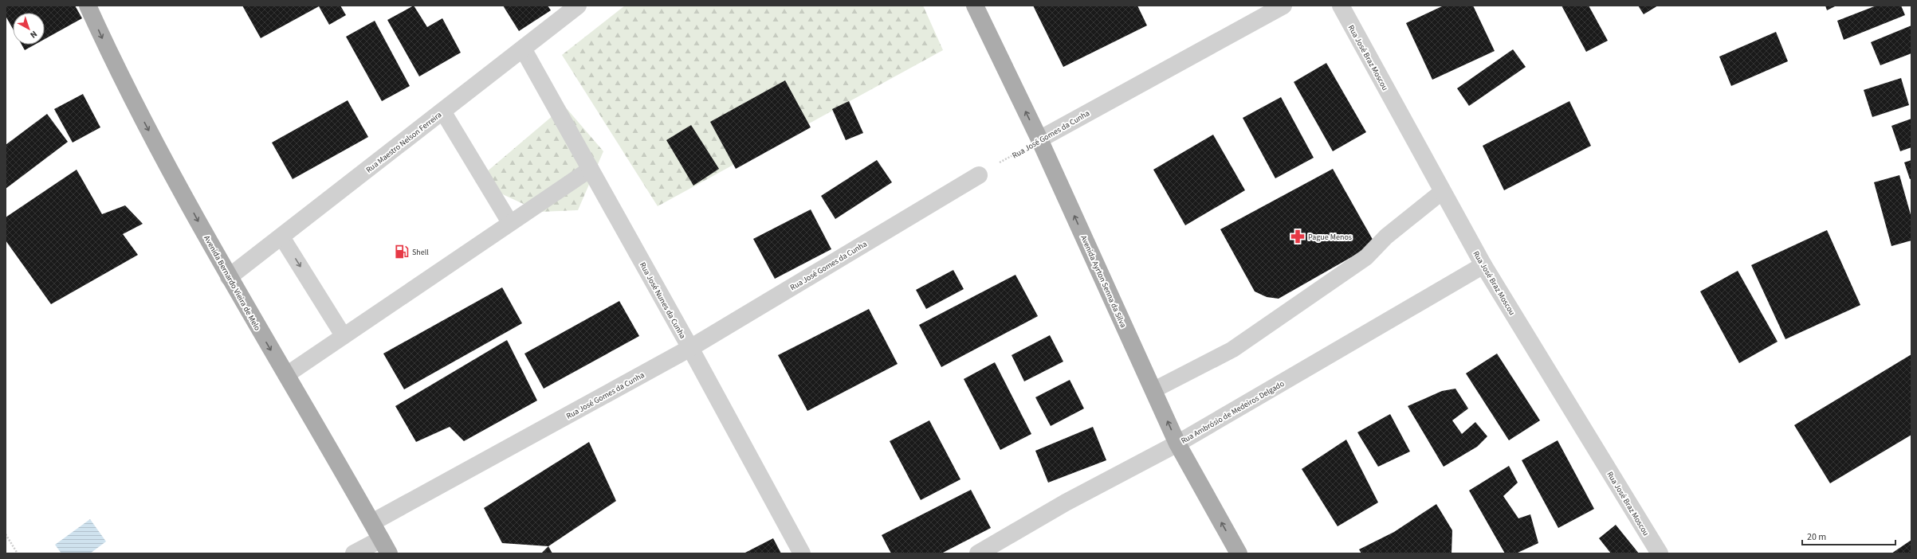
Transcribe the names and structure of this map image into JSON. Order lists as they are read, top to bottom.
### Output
{
  "streets": {
    "main road": ["Avenida Ayrton Senna da Silva", "Avenida Bernardo Vieira de Melo"],
    "street": [
      "Rua José Braz Moscou",
      "Rua José Gomes da Cunha",
      "Rua Maestro Nelson Ferreira",
      "Rua José Nunes da Cunha",
      "Rua Ambrósio de Medeiros Delgado"
    ]
  },
  "crossings": [
    ["Rua José Braz Moscou", "Rua Ambrósio de Medeiros Delgado"],
    ["Rua José Gomes da Cunha", "Avenida Ayrton Senna da Silva"],
    ["Rua José Gomes da Cunha", "Avenida Bernardo Vieira de Melo"],
    ["Rua José Gomes da Cunha", "Rua José Nunes da Cunha"],
    ["Rua Maestro Nelson Ferreira", "Avenida Bernardo Vieira de Melo"],
    ["Rua Maestro Nelson Ferreira", "Rua José Nunes da Cunha"],
    ["Avenida Ayrton Senna da Silva", "Rua Ambrósio de Medeiros Delgado"]
  ],
  "one_way": ["Avenida Ayrton Senna da Silva", "Avenida Bernardo Vieira de Melo"],
  "places": {
    "pharmacy": ["Pague Menos"],
    "fuel station": ["Shell"]
  },
  "scale_bar": "20 m",
  "north": "bottom right"
}
